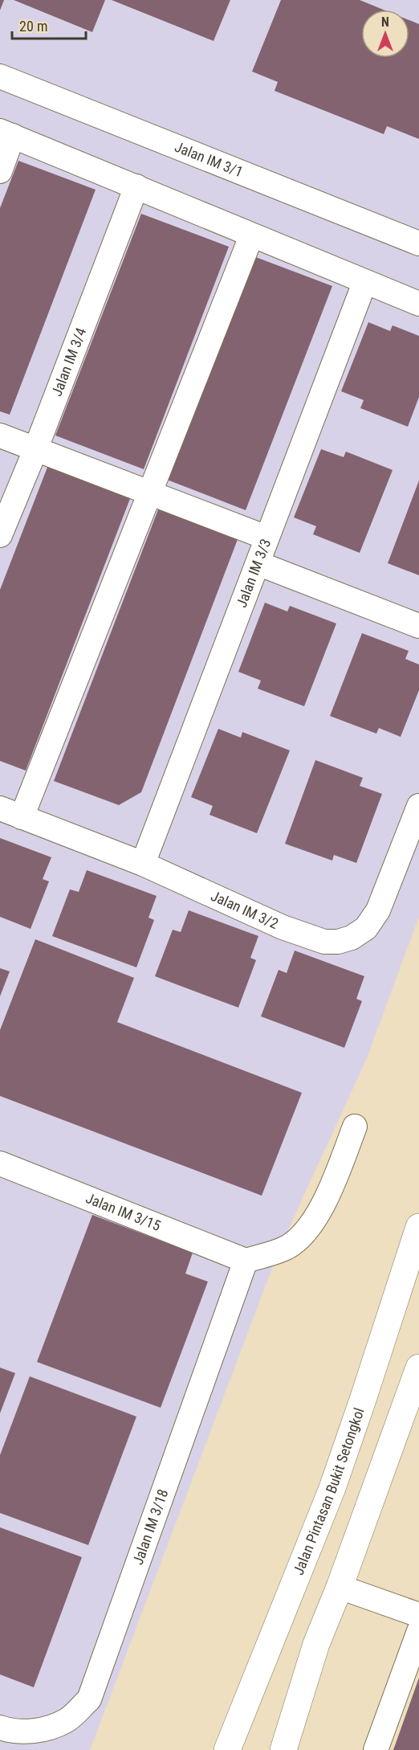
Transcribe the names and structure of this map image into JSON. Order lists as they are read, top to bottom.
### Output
{
  "streets": {
    "main road": ["Jalan Pintasan Bukit Setongkol"],
    "street": [
      "Jalan IM 3/1",
      "Jalan IM 3/4",
      "Jalan IM 3/3",
      "Jalan IM 3/2",
      "Jalan IM 3/15",
      "Jalan IM 3/18"
    ]
  },
  "crossings": [
    ["Jalan IM 3/3", "Jalan IM 3/2"],
    ["Jalan IM 3/15", "Jalan IM 3/18"]
  ],
  "scale_bar": "20 m",
  "north": "top"
}
